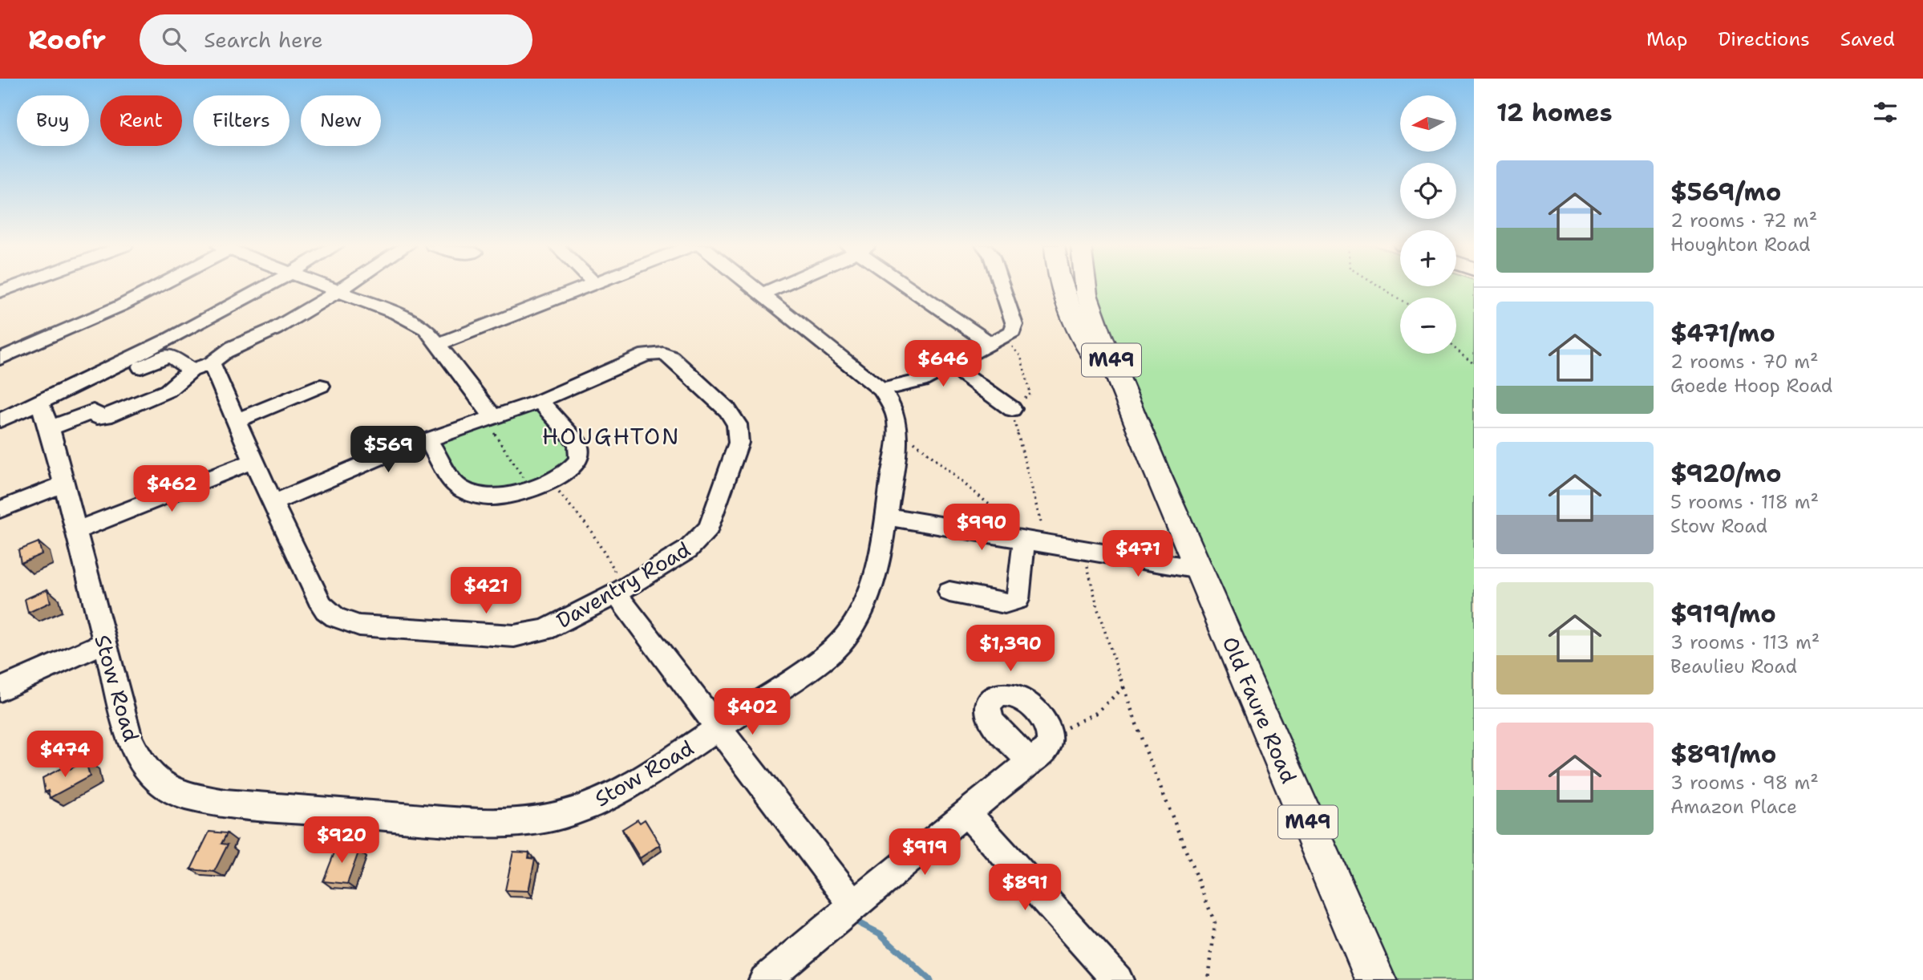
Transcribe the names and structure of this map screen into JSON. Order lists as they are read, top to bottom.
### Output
{
  "streets": {
    "main road": ["M49", "Old Faure Road"],
    "street": ["Daventry Road", "Stow Road"]
  },
  "districts": ["HOUGHTON"],
  "north": "left",
  "page": {
    "header": "Roofr",
    "search": "Search here",
    "nav": ["Map", "Directions", "Saved"],
    "heading": "12 homes",
    "map_buttons": ["+", "−"],
    "chip": [
      "Buy",
      "Rent",
      "Filters",
      "New"
    ],
    "list": [
      {
        "name": "$569/mo",
        "note": "2 rooms · 72 m² · Houghton Road"
      },
      {
        "name": "$471/mo",
        "note": "2 rooms · 70 m² · Goede Hoop Road"
      },
      {
        "name": "$920/mo",
        "note": "5 rooms · 118 m² · Stow Road"
      },
      {
        "name": "$919/mo",
        "note": "3 rooms · 113 m² · Beaulieu Road"
      },
      {
        "name": "$891/mo",
        "note": "3 rooms · 98 m² · Amazon Place"
      }
    ],
    "price": [
      "$646",
      "$569",
      "$462",
      "$990",
      "$471",
      "$421",
      "$1,390",
      "$402",
      "$474",
      "$920",
      "$919",
      "$891"
    ]
  }
}
